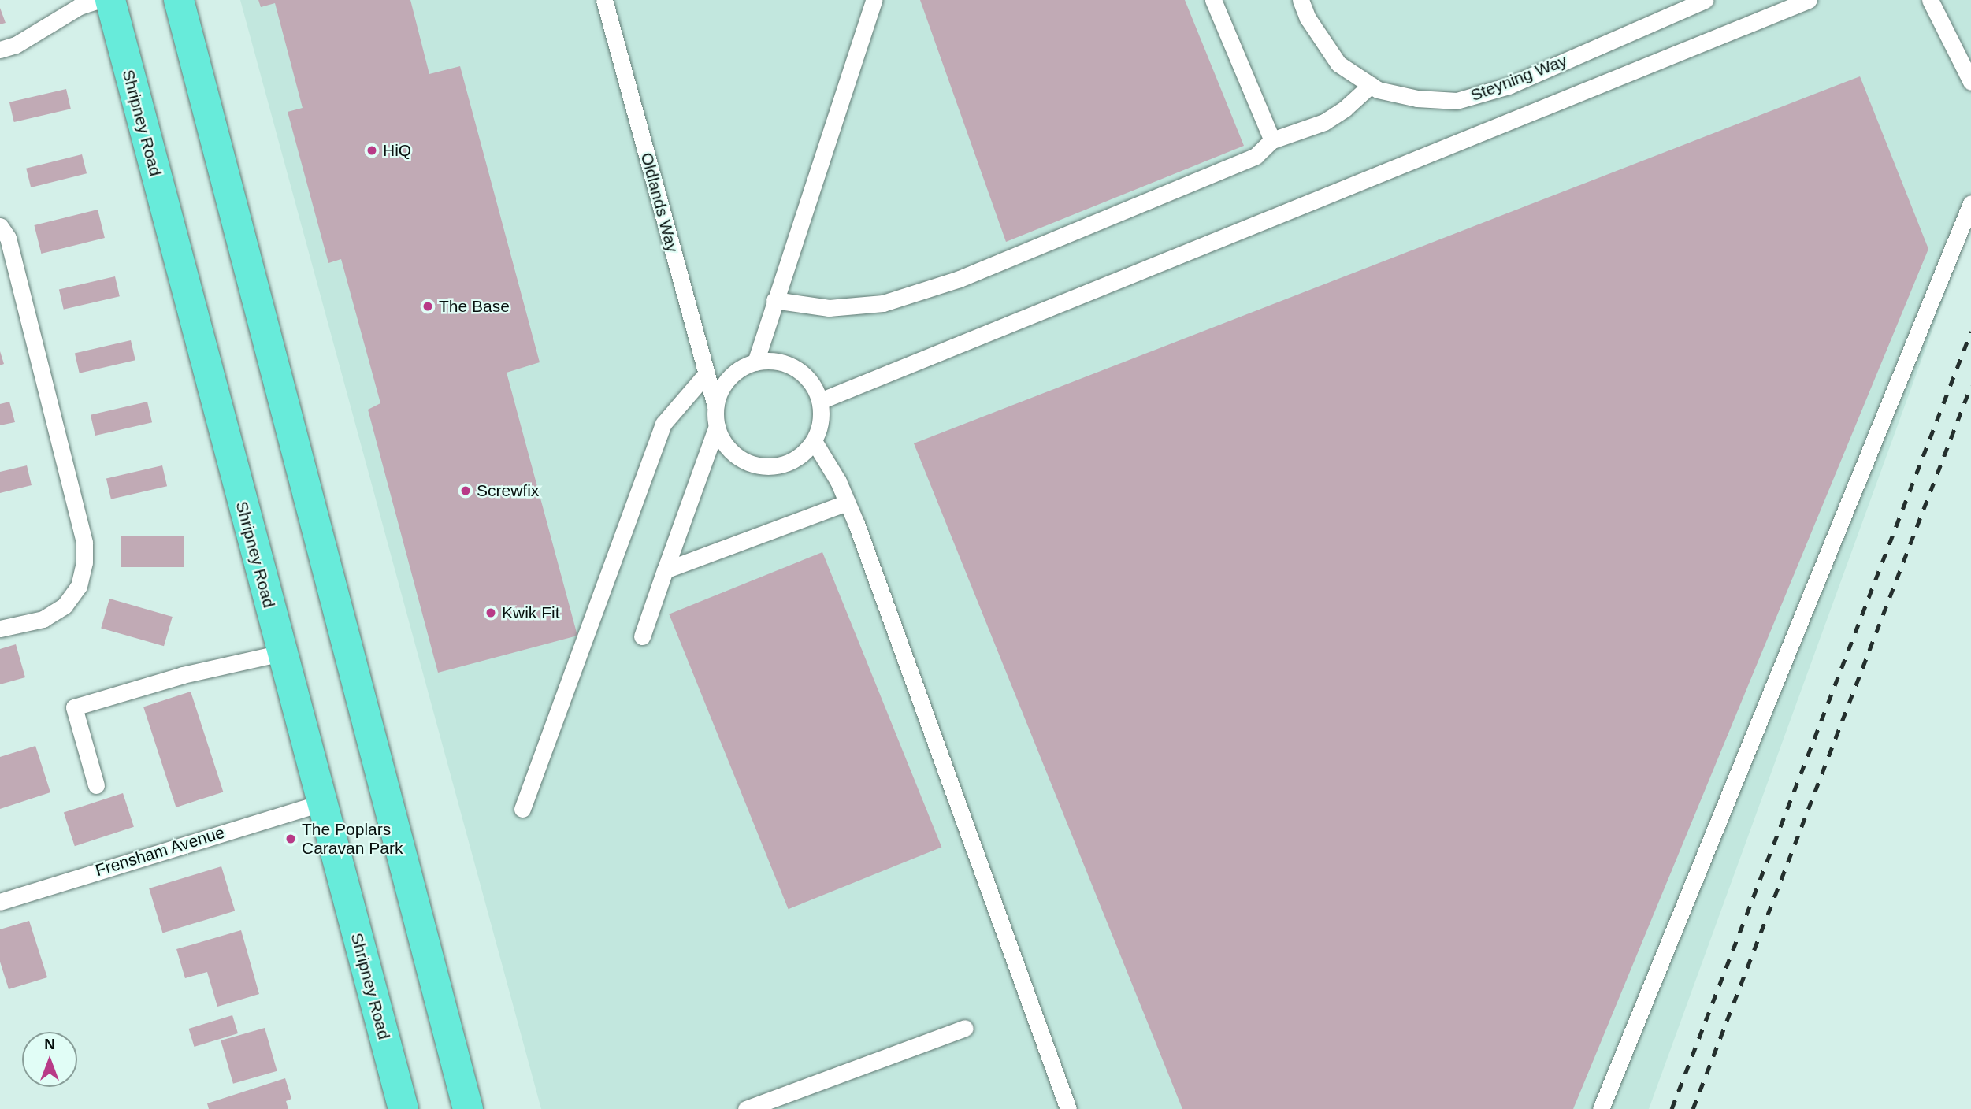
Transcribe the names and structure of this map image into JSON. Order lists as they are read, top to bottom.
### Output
{
  "streets": {
    "main road": ["Shripney Road"],
    "lane": ["Steyning Way", "Oldlands Way", "Frensham Avenue"]
  },
  "crossings": [
    ["Shripney Road", "Frensham Avenue"]
  ],
  "places": [
    "HiQ",
    "The Base",
    "Screwfix",
    "Kwik Fit",
    "The Poplars Caravan Park"
  ],
  "north": "top"
}
